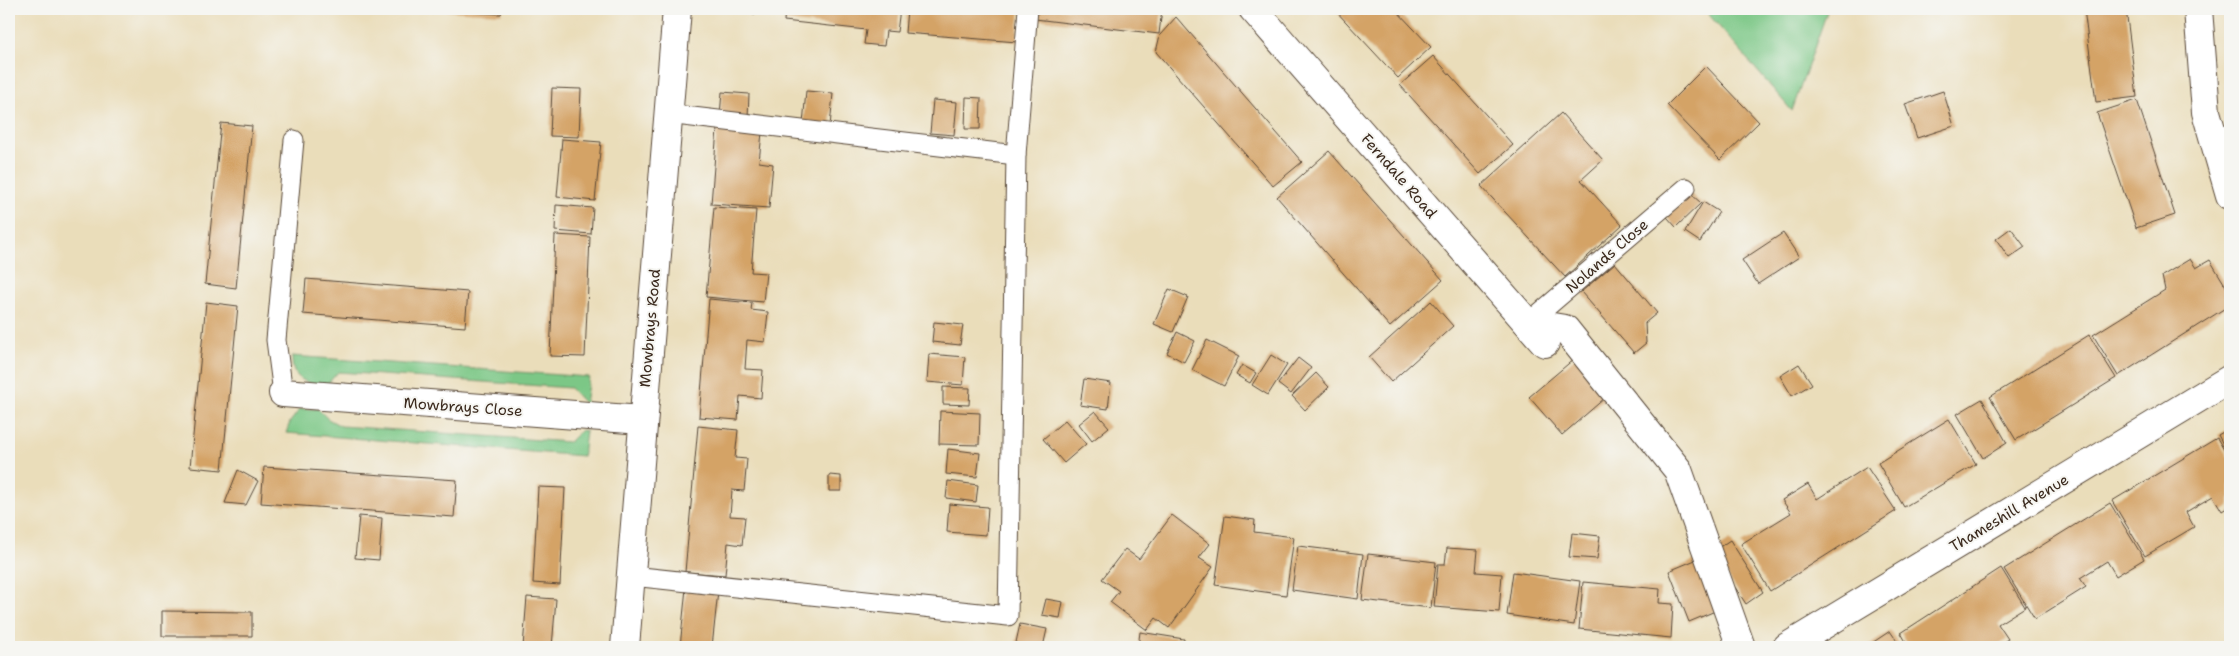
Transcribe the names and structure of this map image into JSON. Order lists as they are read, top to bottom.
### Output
{
  "streets": {
    "street": [
      "Ferndale Road",
      "Mowbrays Road",
      "Mowbrays Close",
      "Thameshill Avenue"
    ],
    "lane": ["Nolands Close"]
  },
  "crossings": [
    ["Ferndale Road", "Nolands Close"],
    ["Mowbrays Road", "Mowbrays Close"]
  ]
}
